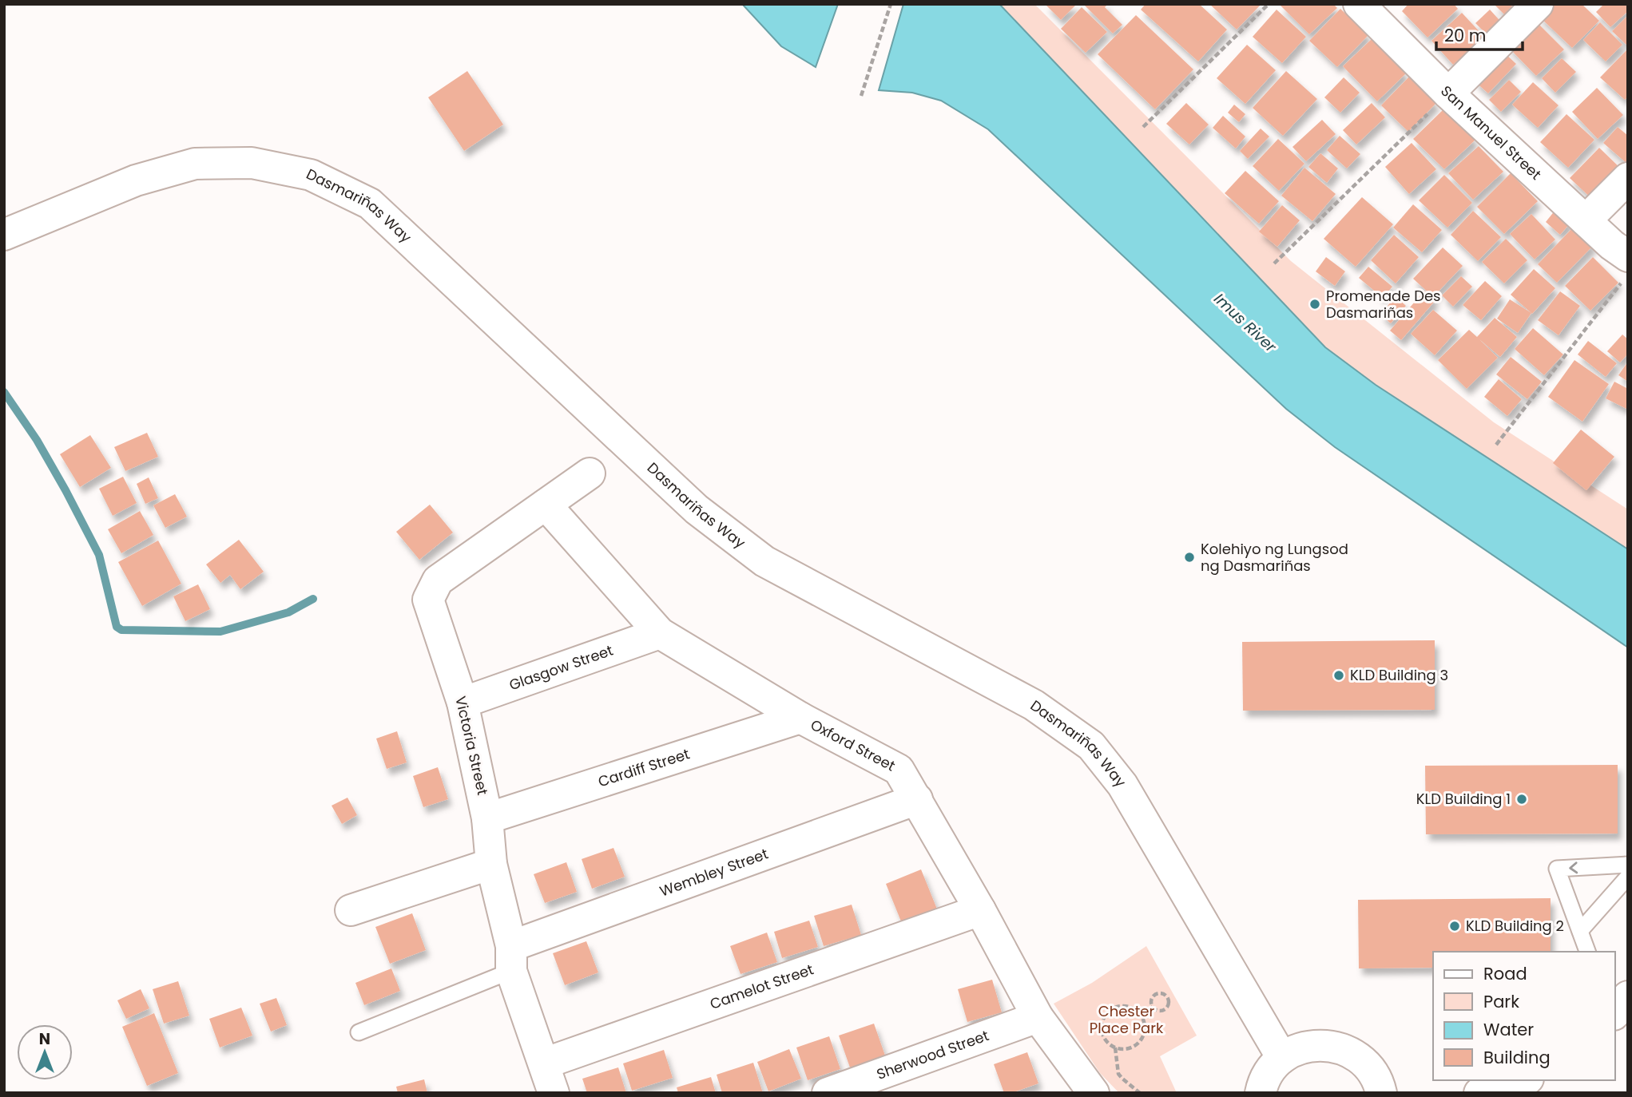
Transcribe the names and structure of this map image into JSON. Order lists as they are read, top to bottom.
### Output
{
  "streets": {
    "street": [
      "San Manuel Street",
      "Dasmariñas Way",
      "Glasgow Street",
      "Victoria Street",
      "Oxford Street",
      "Cardiff Street",
      "Wembley Street",
      "Camelot Street",
      "Sherwood Street"
    ]
  },
  "crossings": [
    ["Glasgow Street", "Victoria Street"],
    ["Glasgow Street", "Oxford Street"],
    ["Victoria Street", "Oxford Street"],
    ["Victoria Street", "Cardiff Street"],
    ["Victoria Street", "Wembley Street"],
    ["Victoria Street", "Camelot Street"],
    ["Oxford Street", "Cardiff Street"],
    ["Oxford Street", "Wembley Street"],
    ["Oxford Street", "Camelot Street"],
    ["Oxford Street", "Sherwood Street"]
  ],
  "water": ["Imus River"],
  "parks": ["Chester Place Park"],
  "places": [
    "Promenade Des Dasmariñas",
    "Kolehiyo ng Lungsod ng Dasmariñas",
    "KLD Building 3",
    "KLD Building 1",
    "KLD Building 2"
  ],
  "legend": [
    "Road",
    "Park",
    "Water",
    "Building"
  ],
  "scale_bar": "20 m",
  "north": "top"
}
